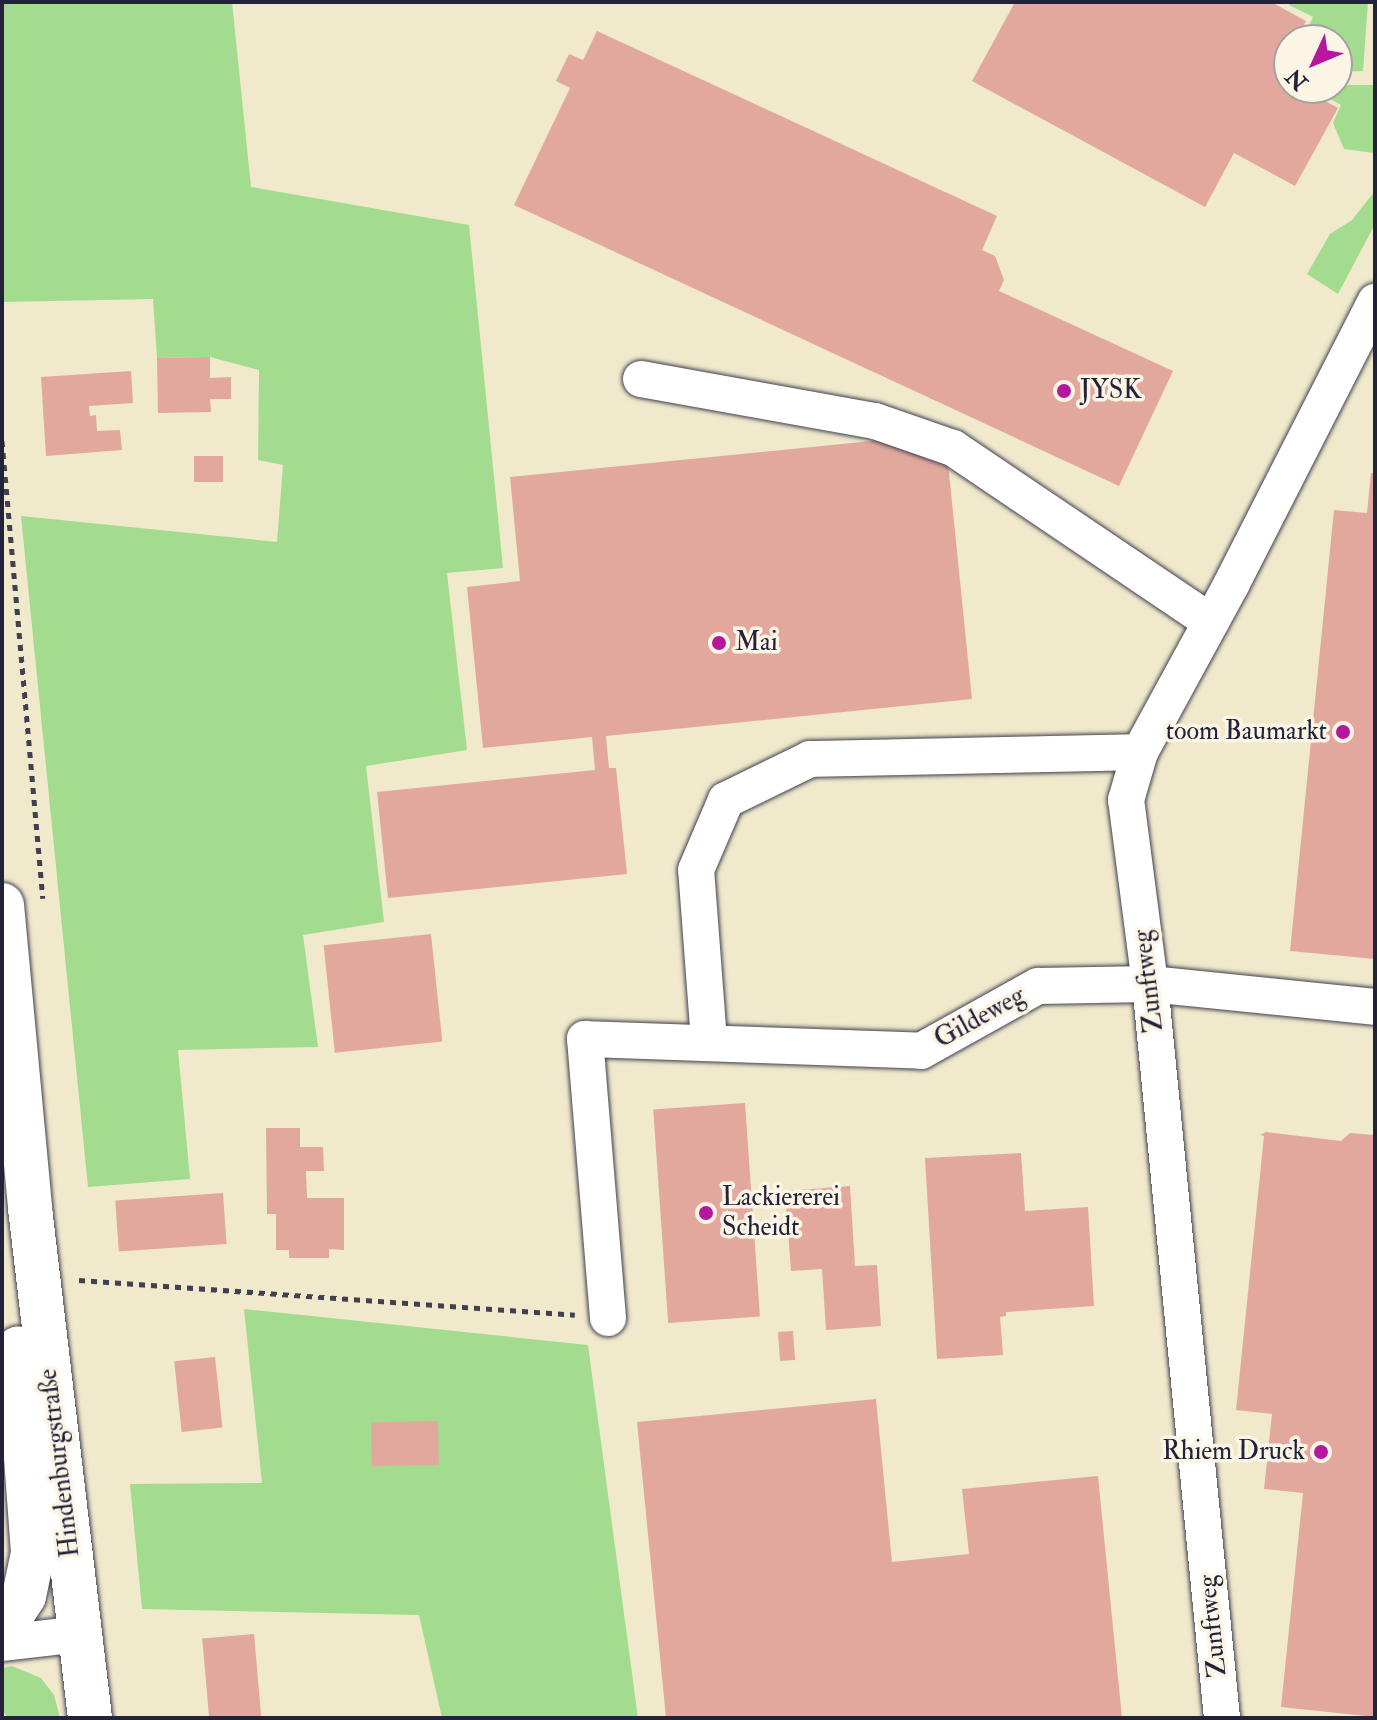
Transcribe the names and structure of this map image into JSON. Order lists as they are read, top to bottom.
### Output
{
  "streets": {
    "main road": ["Hindenburgstraße"],
    "street": ["Zunftweg", "Gildeweg"]
  },
  "crossings": [
    ["Zunftweg", "Gildeweg"]
  ],
  "places": [
    "JYSK",
    "Mai",
    "toom Baumarkt",
    "Lackiererei Scheidt",
    "Rhiem Druck"
  ],
  "north": "bottom left"
}
